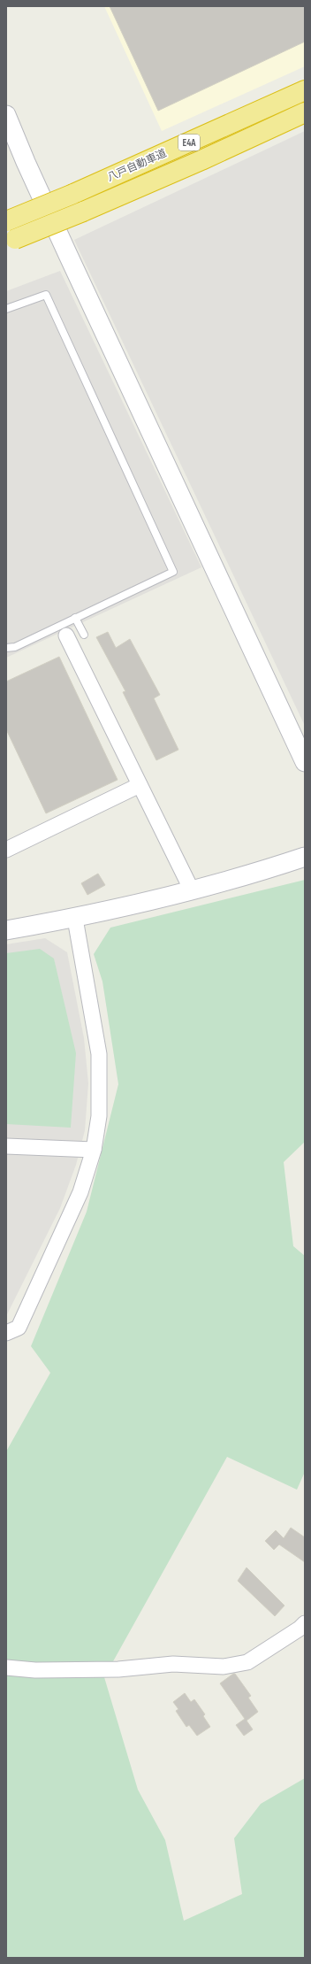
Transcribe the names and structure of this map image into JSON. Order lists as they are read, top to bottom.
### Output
{
  "streets": {
    "highway": ["E4A", "八戸自動車道"]
  }
}
